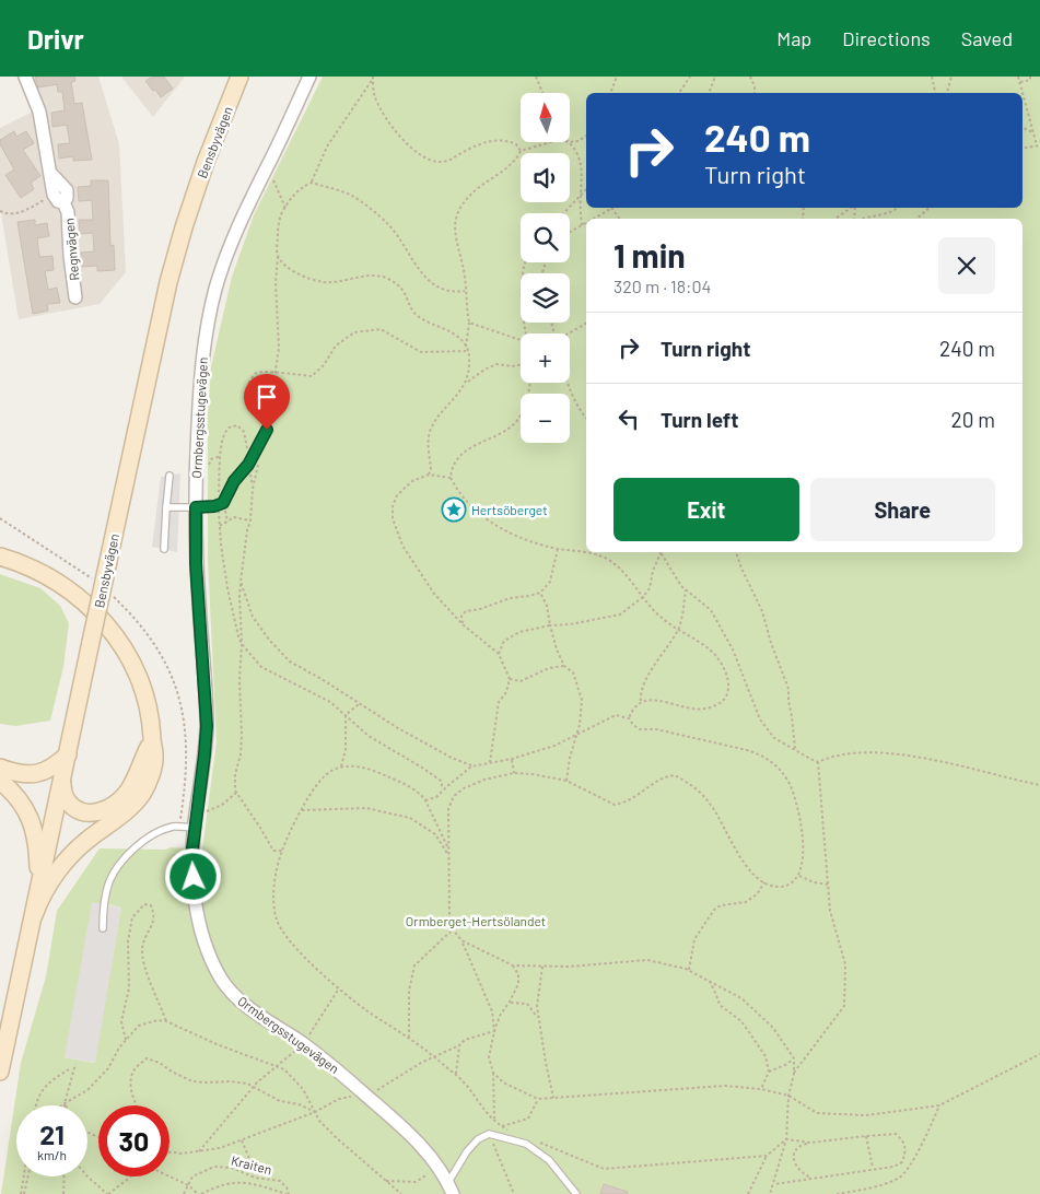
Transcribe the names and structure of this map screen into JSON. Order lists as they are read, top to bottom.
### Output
{
  "streets": {
    "main road": ["Bensbyvägen"],
    "street": ["Regnvägen", "Ormbergsstugevägen"],
    "path": ["Kraiten"]
  },
  "parks": ["Ormberget-Hertsölandet"],
  "places": {
    "place": ["Hertsöberget"]
  },
  "north": "top",
  "page": {
    "header": "Drivr",
    "nav": ["Map", "Directions", "Saved"],
    "map_buttons": ["+", "−"],
    "turn": ["240 m", "Turn right"],
    "heading": ["1 min", "320 m · 18:04"],
    "list": [
      {
        "name": "Turn right",
        "value": "240 m"
      },
      {
        "name": "Turn left",
        "value": "20 m"
      }
    ],
    "buttons": ["Exit", "Share"],
    "speed": "21 km/h",
    "limit": "30"
  }
}
